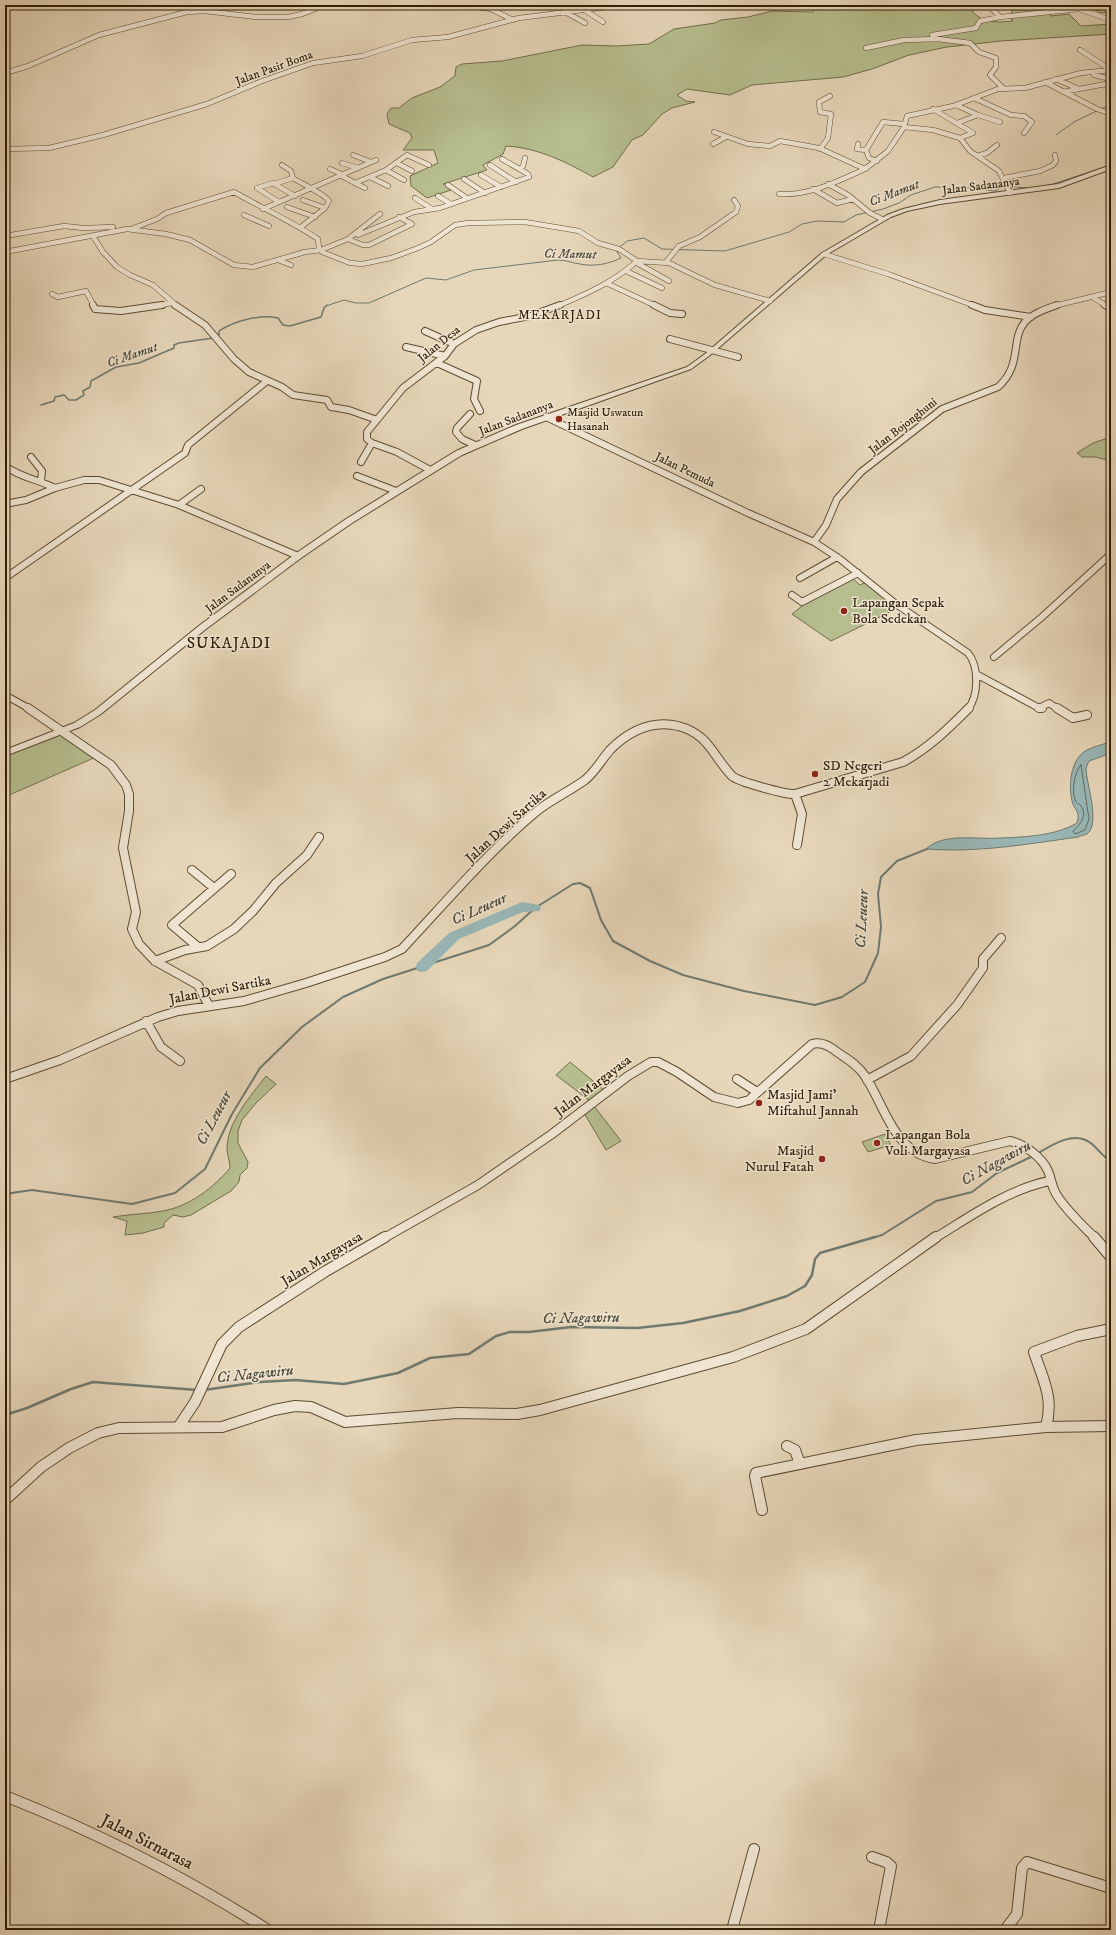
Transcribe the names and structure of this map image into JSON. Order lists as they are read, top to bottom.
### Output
{
  "streets": {
    "street": [
      "Jalan Pasir Boma",
      "Jalan Sadananya",
      "Jalan Desa",
      "Jalan Bojonghuni",
      "Jalan Pemuda",
      "Jalan Dewi Sartika",
      "Jalan Margayasa",
      "Jalan Sirnarasa"
    ]
  },
  "crossings": [
    ["Jalan Sadananya", "Jalan Pemuda"],
    ["Jalan Bojonghuni", "Jalan Pemuda"],
    ["Jalan Bojonghuni", "Jalan Dewi Sartika"],
    ["Jalan Pemuda", "Jalan Dewi Sartika"]
  ],
  "districts": ["MEKARJADI", "SUKAJADI"],
  "water": ["Ci Mamut", "Ci Leueur", "Ci Nagawiru"],
  "places": [
    "Masjid Uswatun Hasanah",
    "Lapangan Sepak Bola Sedekan",
    "SD Negeri 2 Mekarjadi",
    "Masjid Jami' Miftahul Jannah",
    "Lapangan Bola Voli Margayasa",
    "Masjid Nurul Fatah"
  ]
}
